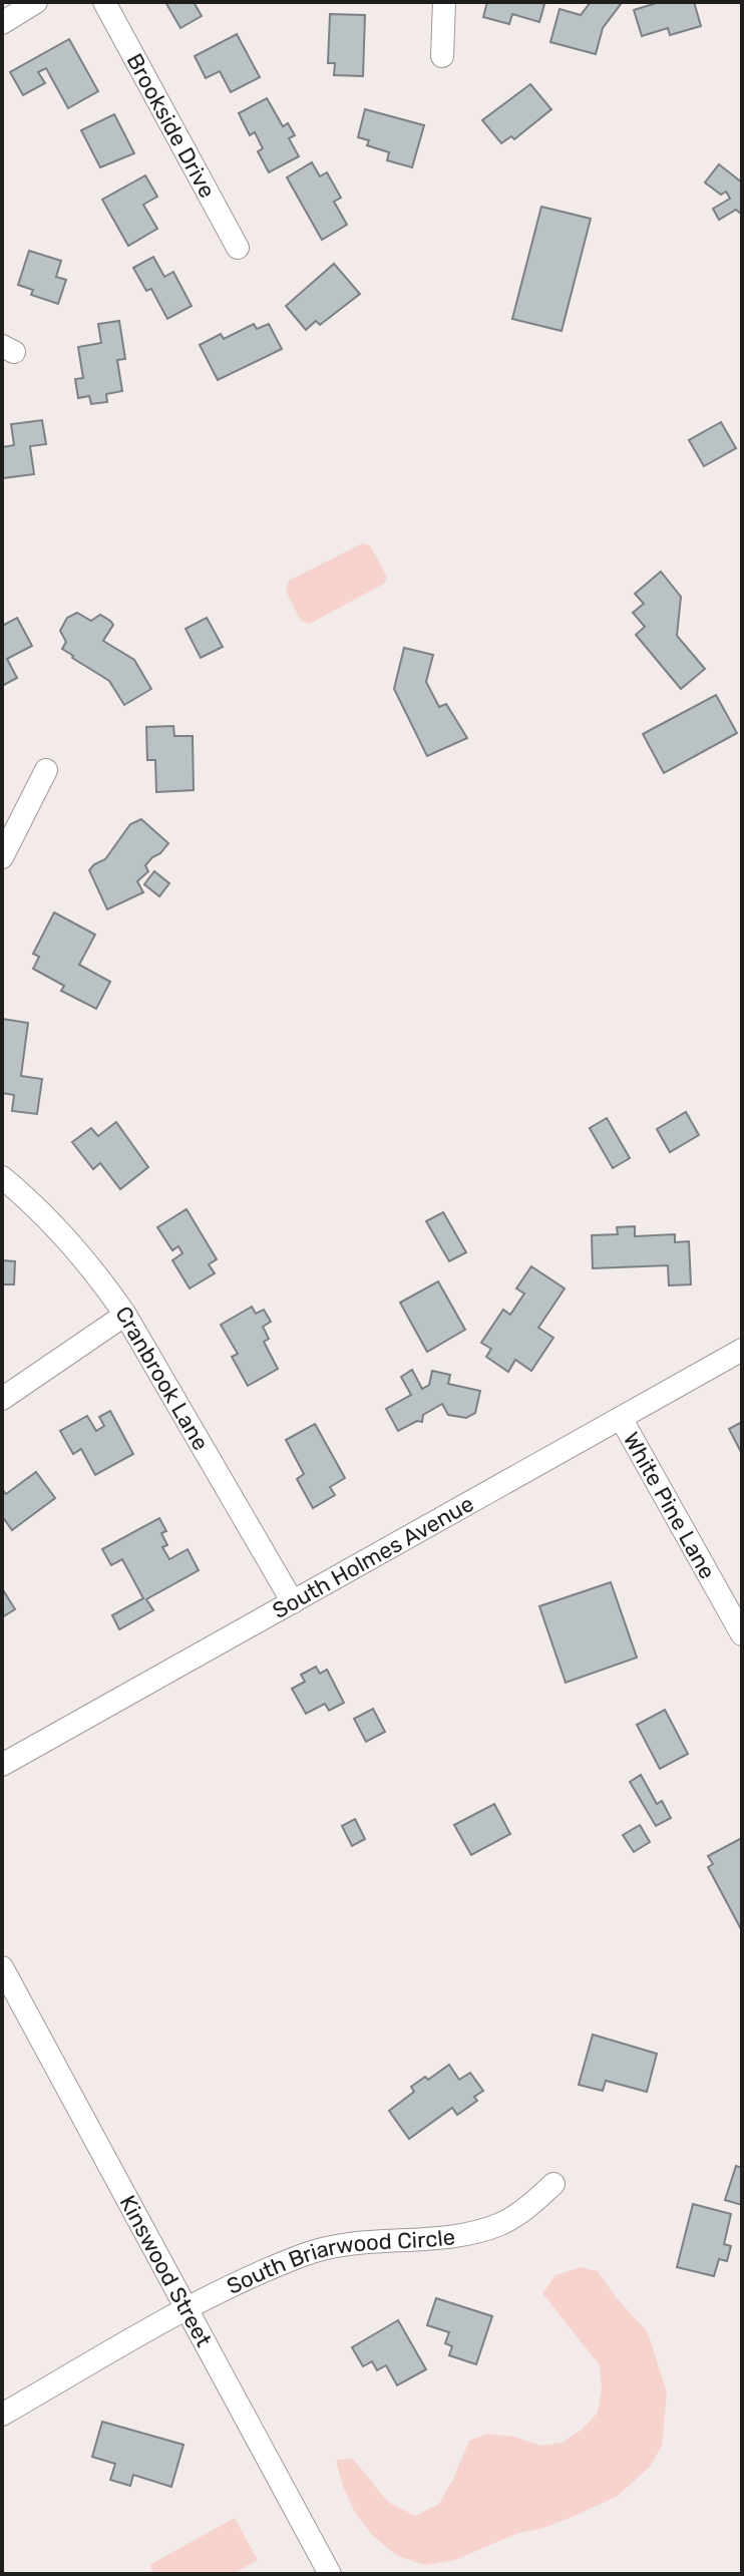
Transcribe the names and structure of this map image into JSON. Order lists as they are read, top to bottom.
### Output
{
  "streets": {
    "street": [
      "Brookside Drive",
      "Cranbrook Lane",
      "White Pine Lane",
      "South Holmes Avenue",
      "South Briarwood Circle",
      "Kinswood Street"
    ]
  },
  "crossings": [
    ["Cranbrook Lane", "South Holmes Avenue"],
    ["White Pine Lane", "South Holmes Avenue"],
    ["South Briarwood Circle", "Kinswood Street"]
  ]
}
